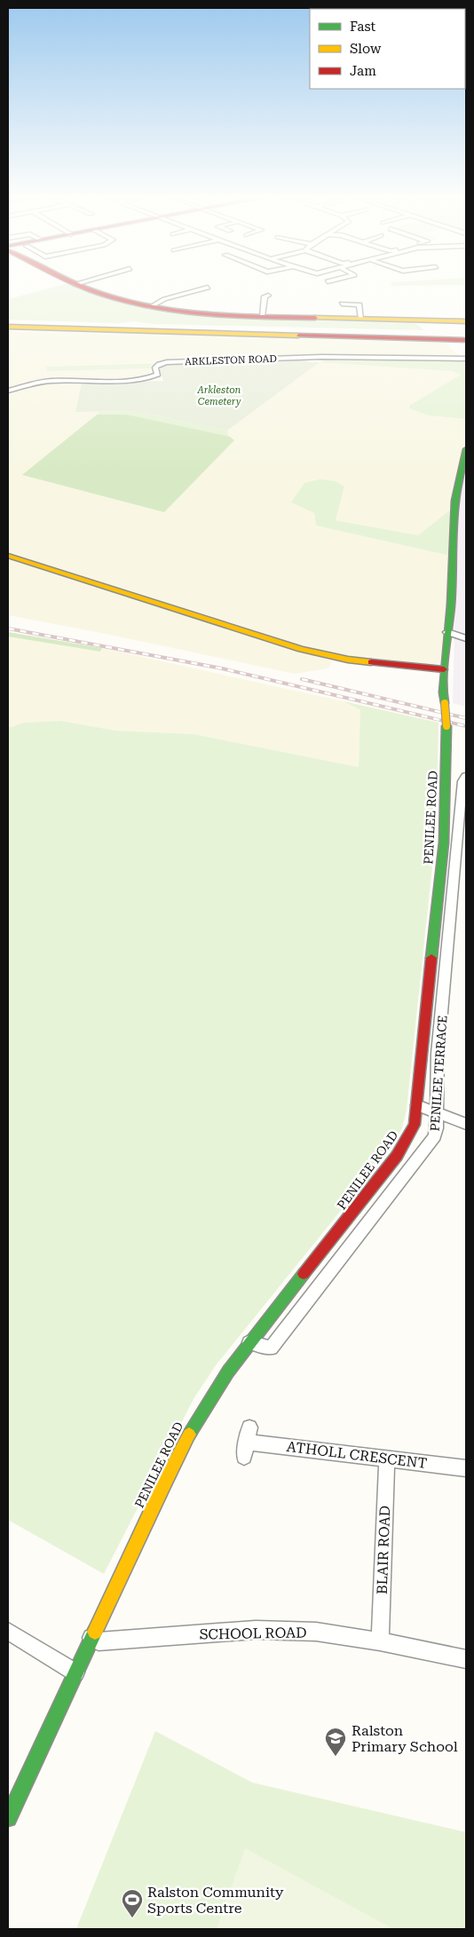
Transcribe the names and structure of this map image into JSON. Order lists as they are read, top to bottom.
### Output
{
  "streets": {
    "main road": ["PENILEE ROAD"],
    "street": [
      "ARKLESTON ROAD",
      "PENILEE TERRACE",
      "ATHOLL CRESCENT",
      "BLAIR ROAD",
      "SCHOOL ROAD"
    ]
  },
  "crossings": [
    ["PENILEE ROAD", "PENILEE TERRACE"],
    ["PENILEE ROAD", "SCHOOL ROAD"],
    ["ATHOLL CRESCENT", "BLAIR ROAD"],
    ["BLAIR ROAD", "SCHOOL ROAD"]
  ],
  "parks": ["Arkleston Cemetery"],
  "places": {
    "school or university": ["Ralston Primary School"],
    "sports": ["Ralston Community Sports Centre"]
  },
  "legend": ["Fast", "Slow", "Jam"]
}
